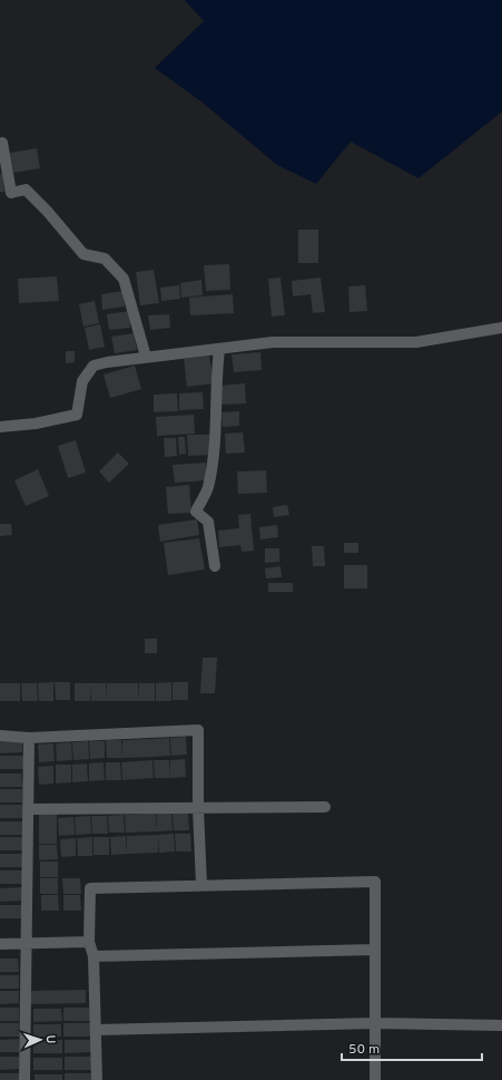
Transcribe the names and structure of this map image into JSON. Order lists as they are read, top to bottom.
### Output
{
  "scale_bar": "50 m",
  "north": "right"
}
